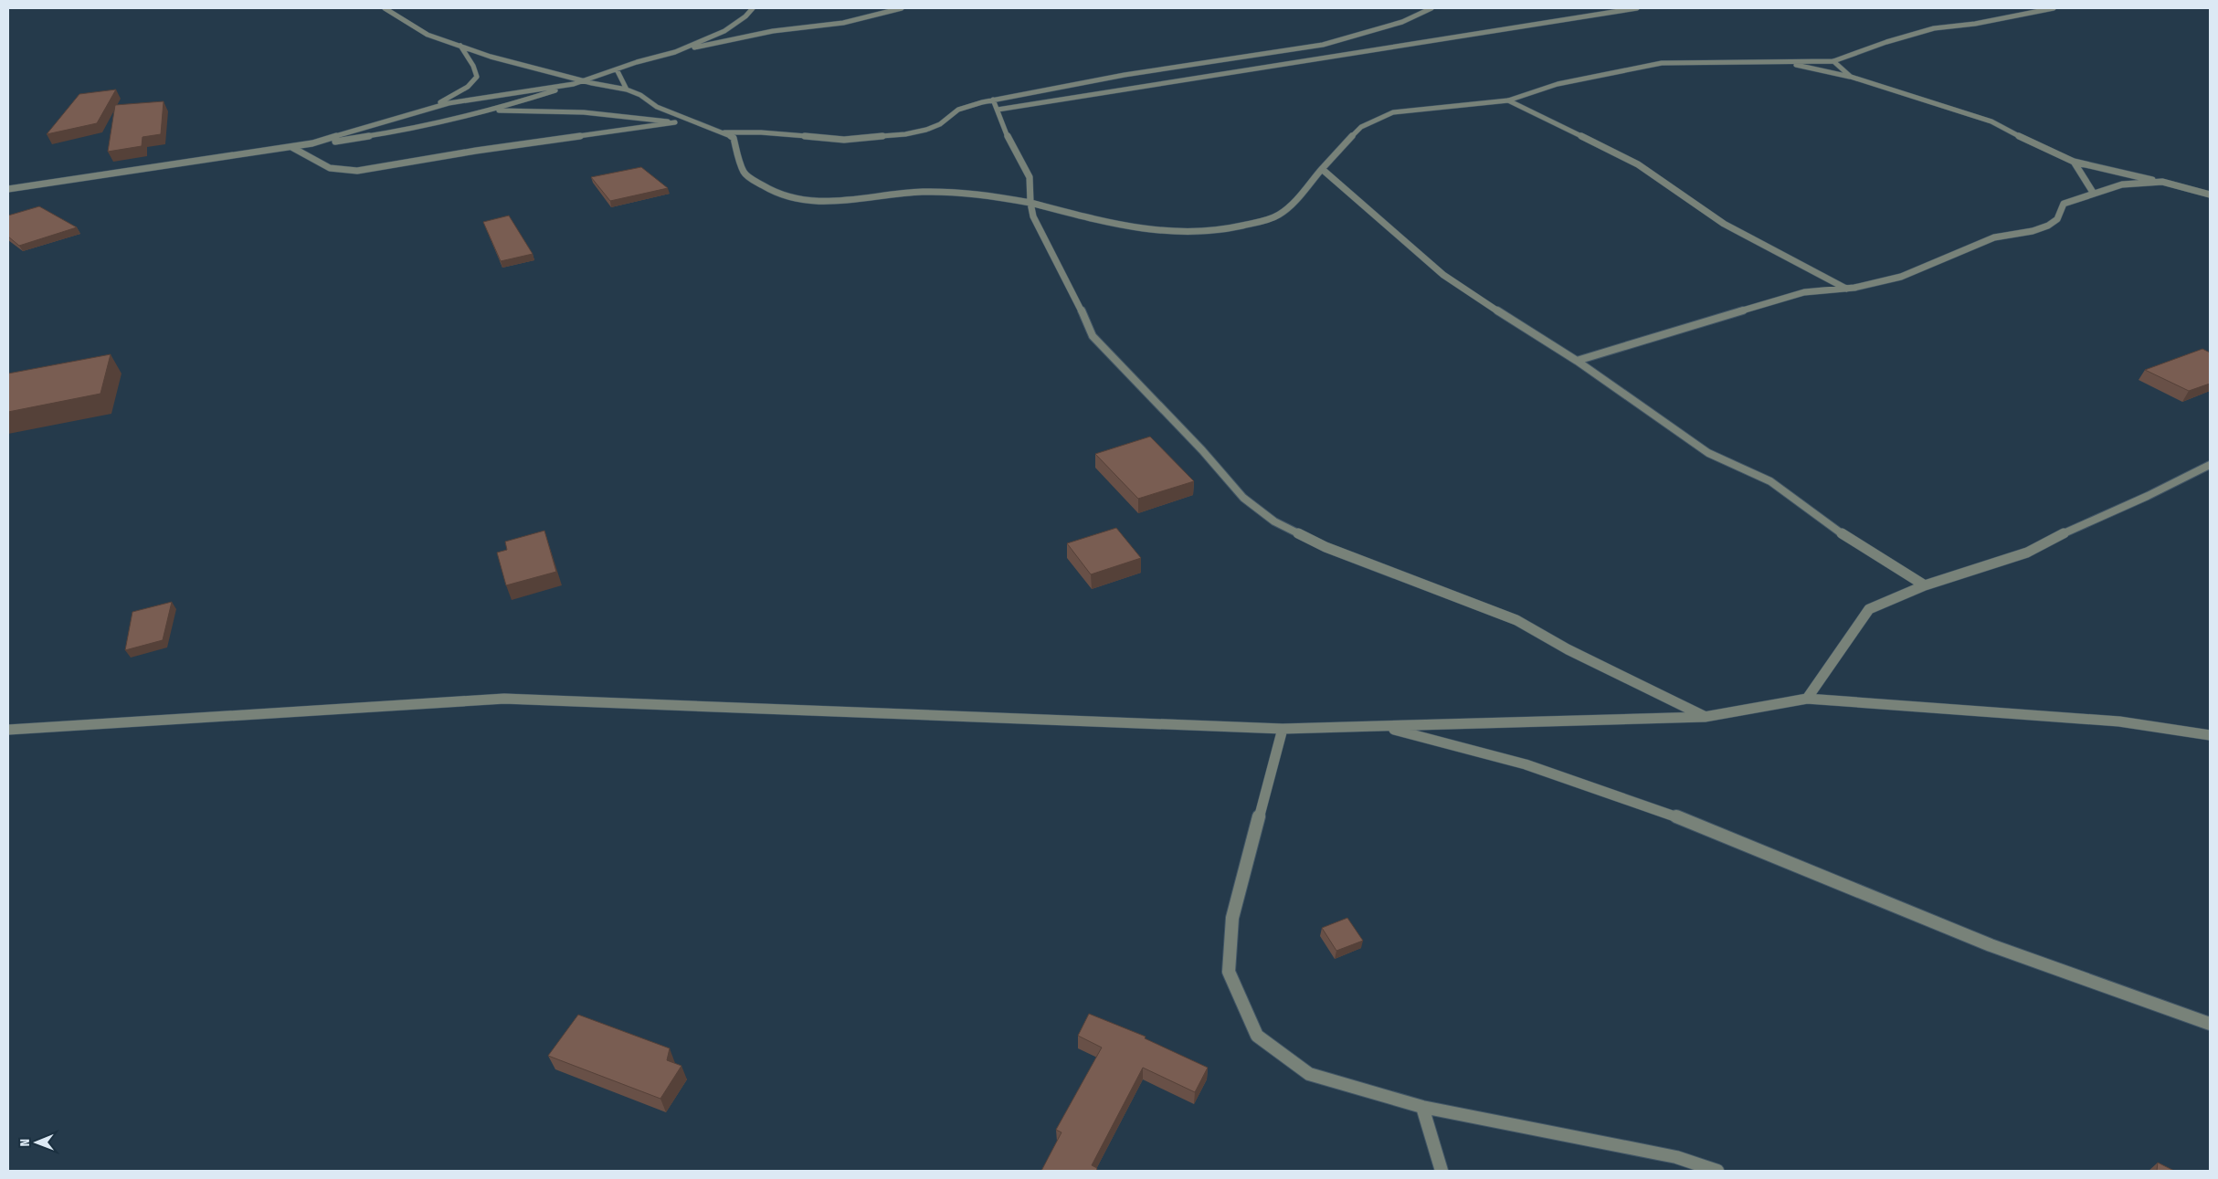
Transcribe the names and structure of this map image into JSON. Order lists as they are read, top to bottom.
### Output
{
  "north": "left"
}
